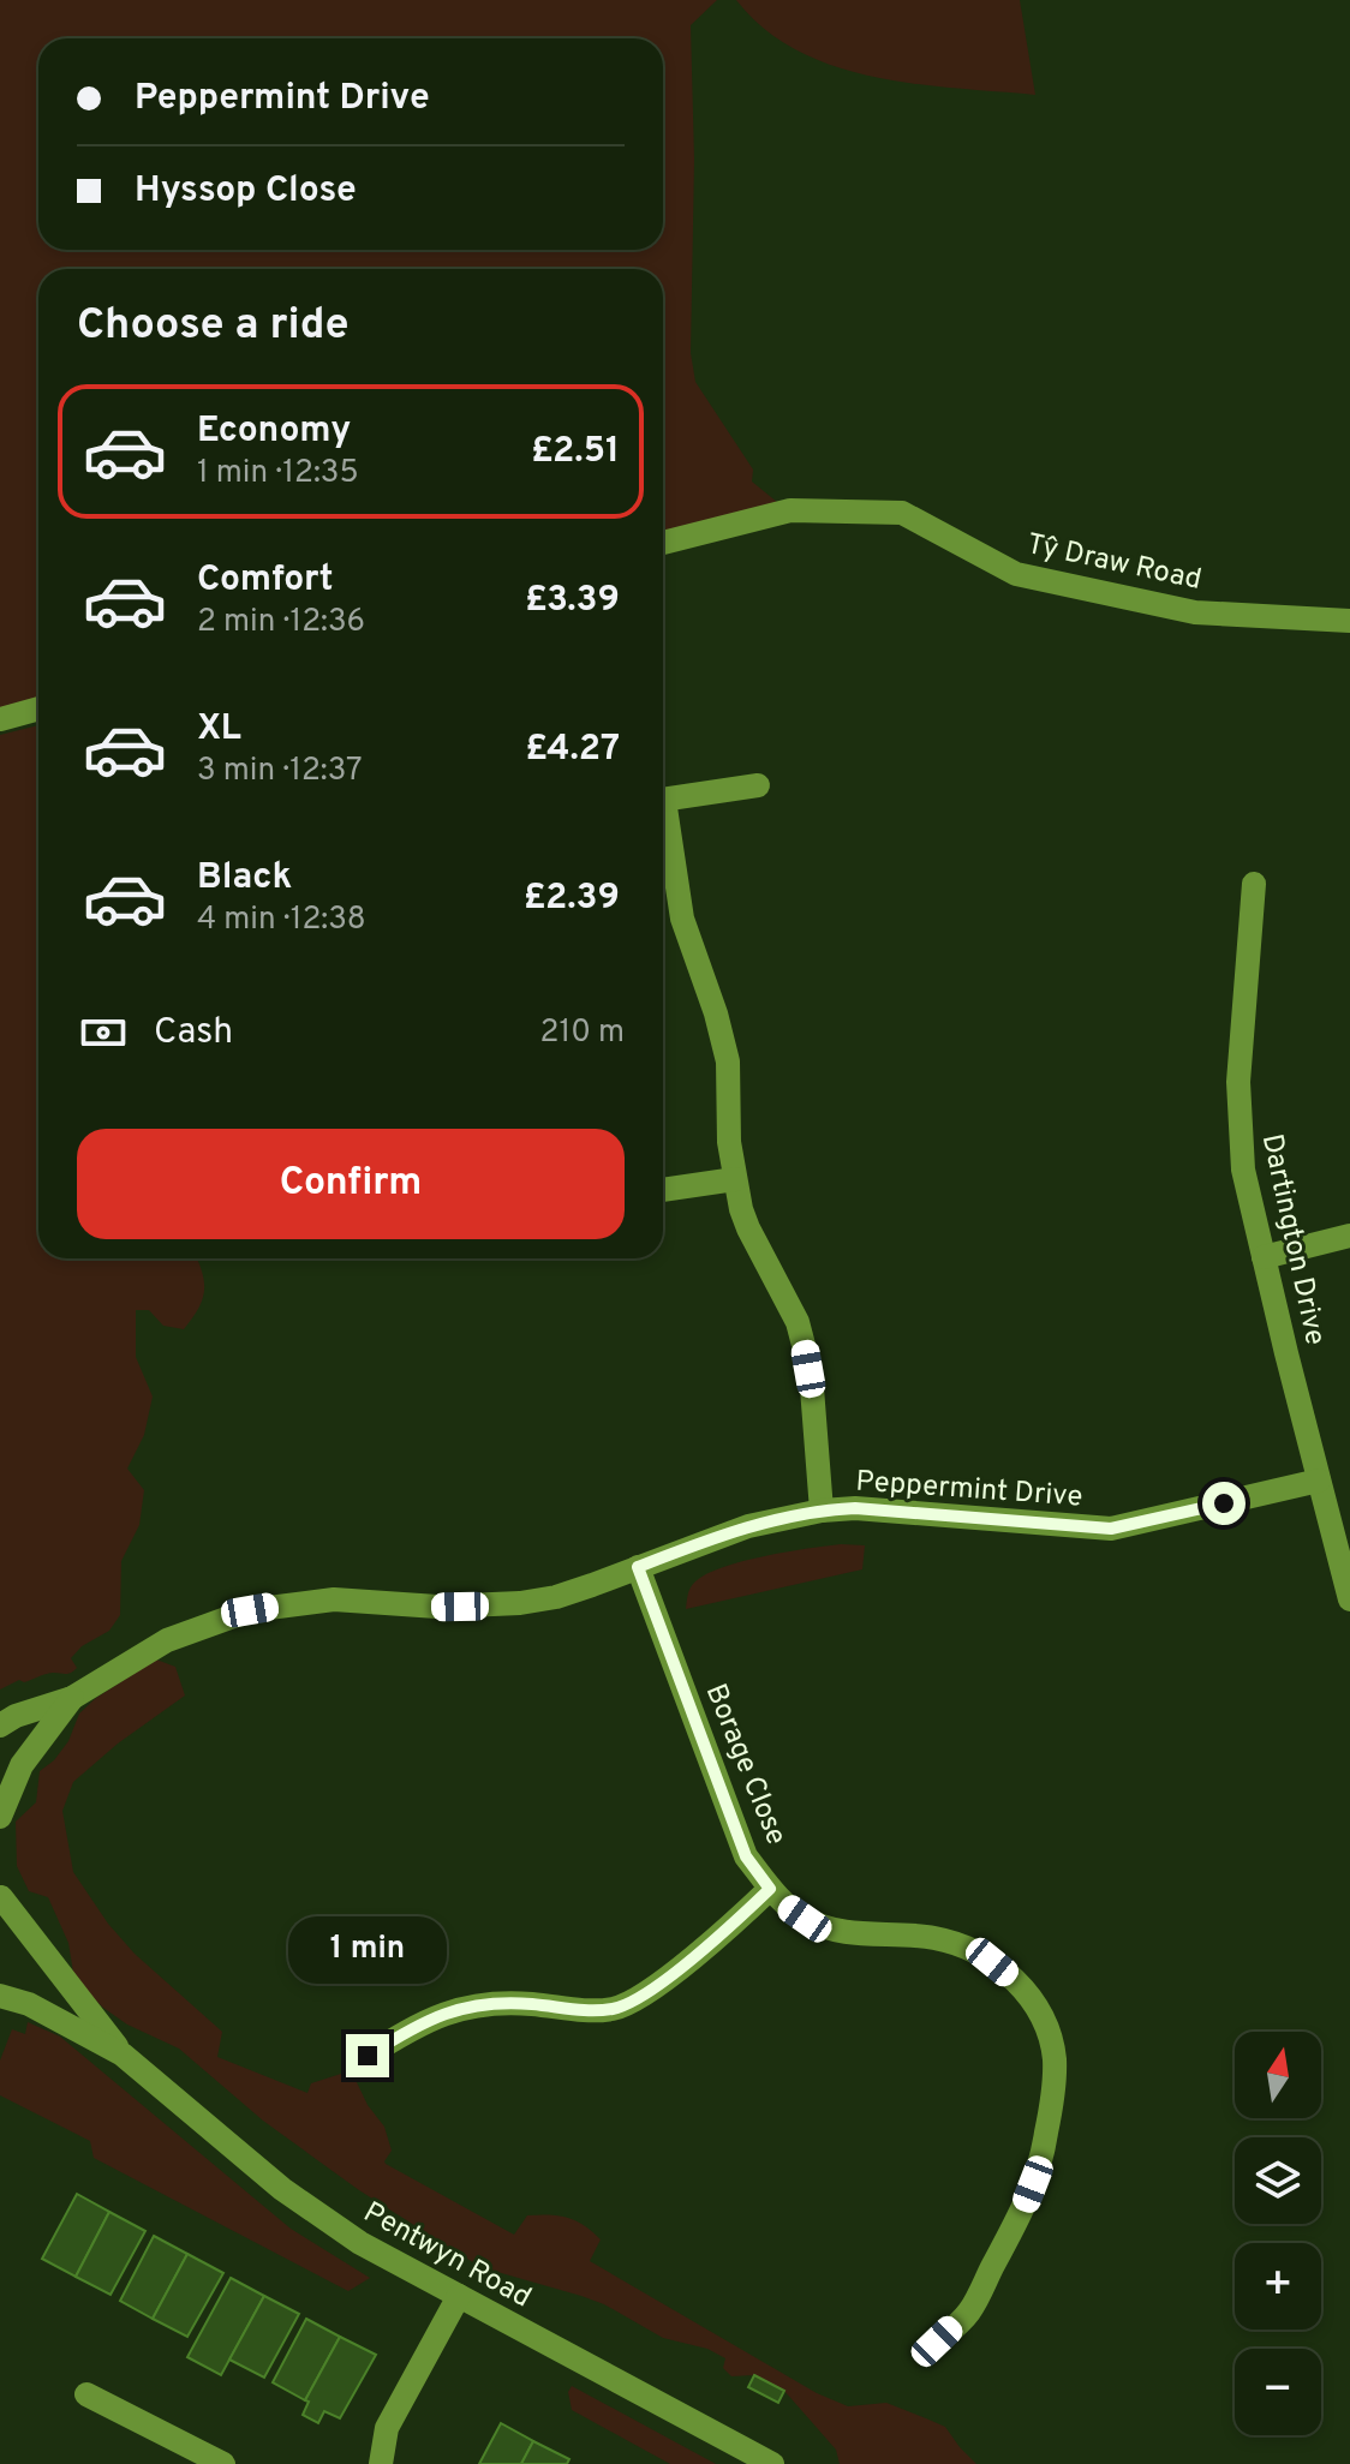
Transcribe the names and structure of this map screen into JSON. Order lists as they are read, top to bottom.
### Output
{
  "streets": {
    "street": [
      "Tŷ Draw Road",
      "Dartington Drive",
      "Peppermint Drive",
      "Borage Close",
      "Pentwyn Road"
    ]
  },
  "crossings": [
    ["Dartington Drive", "Peppermint Drive"],
    ["Peppermint Drive", "Borage Close"]
  ],
  "north": "top",
  "page": {
    "banner": ["Peppermint Drive", "Hyssop Close"],
    "heading": "Choose a ride",
    "list": [
      {
        "name": "Economy",
        "note": "1 min · 12:35",
        "value": "£2.51"
      },
      {
        "name": "Comfort",
        "note": "2 min · 12:36",
        "value": "£3.39"
      },
      {
        "name": "XL",
        "note": "3 min · 12:37",
        "value": "£4.27"
      },
      {
        "name": "Black",
        "note": "4 min · 12:38",
        "value": "£2.39"
      }
    ],
    "pay": ["Cash", "210 m"],
    "buttons": "Confirm",
    "bubble": "1 min",
    "map_buttons": ["+", "−"]
  }
}
